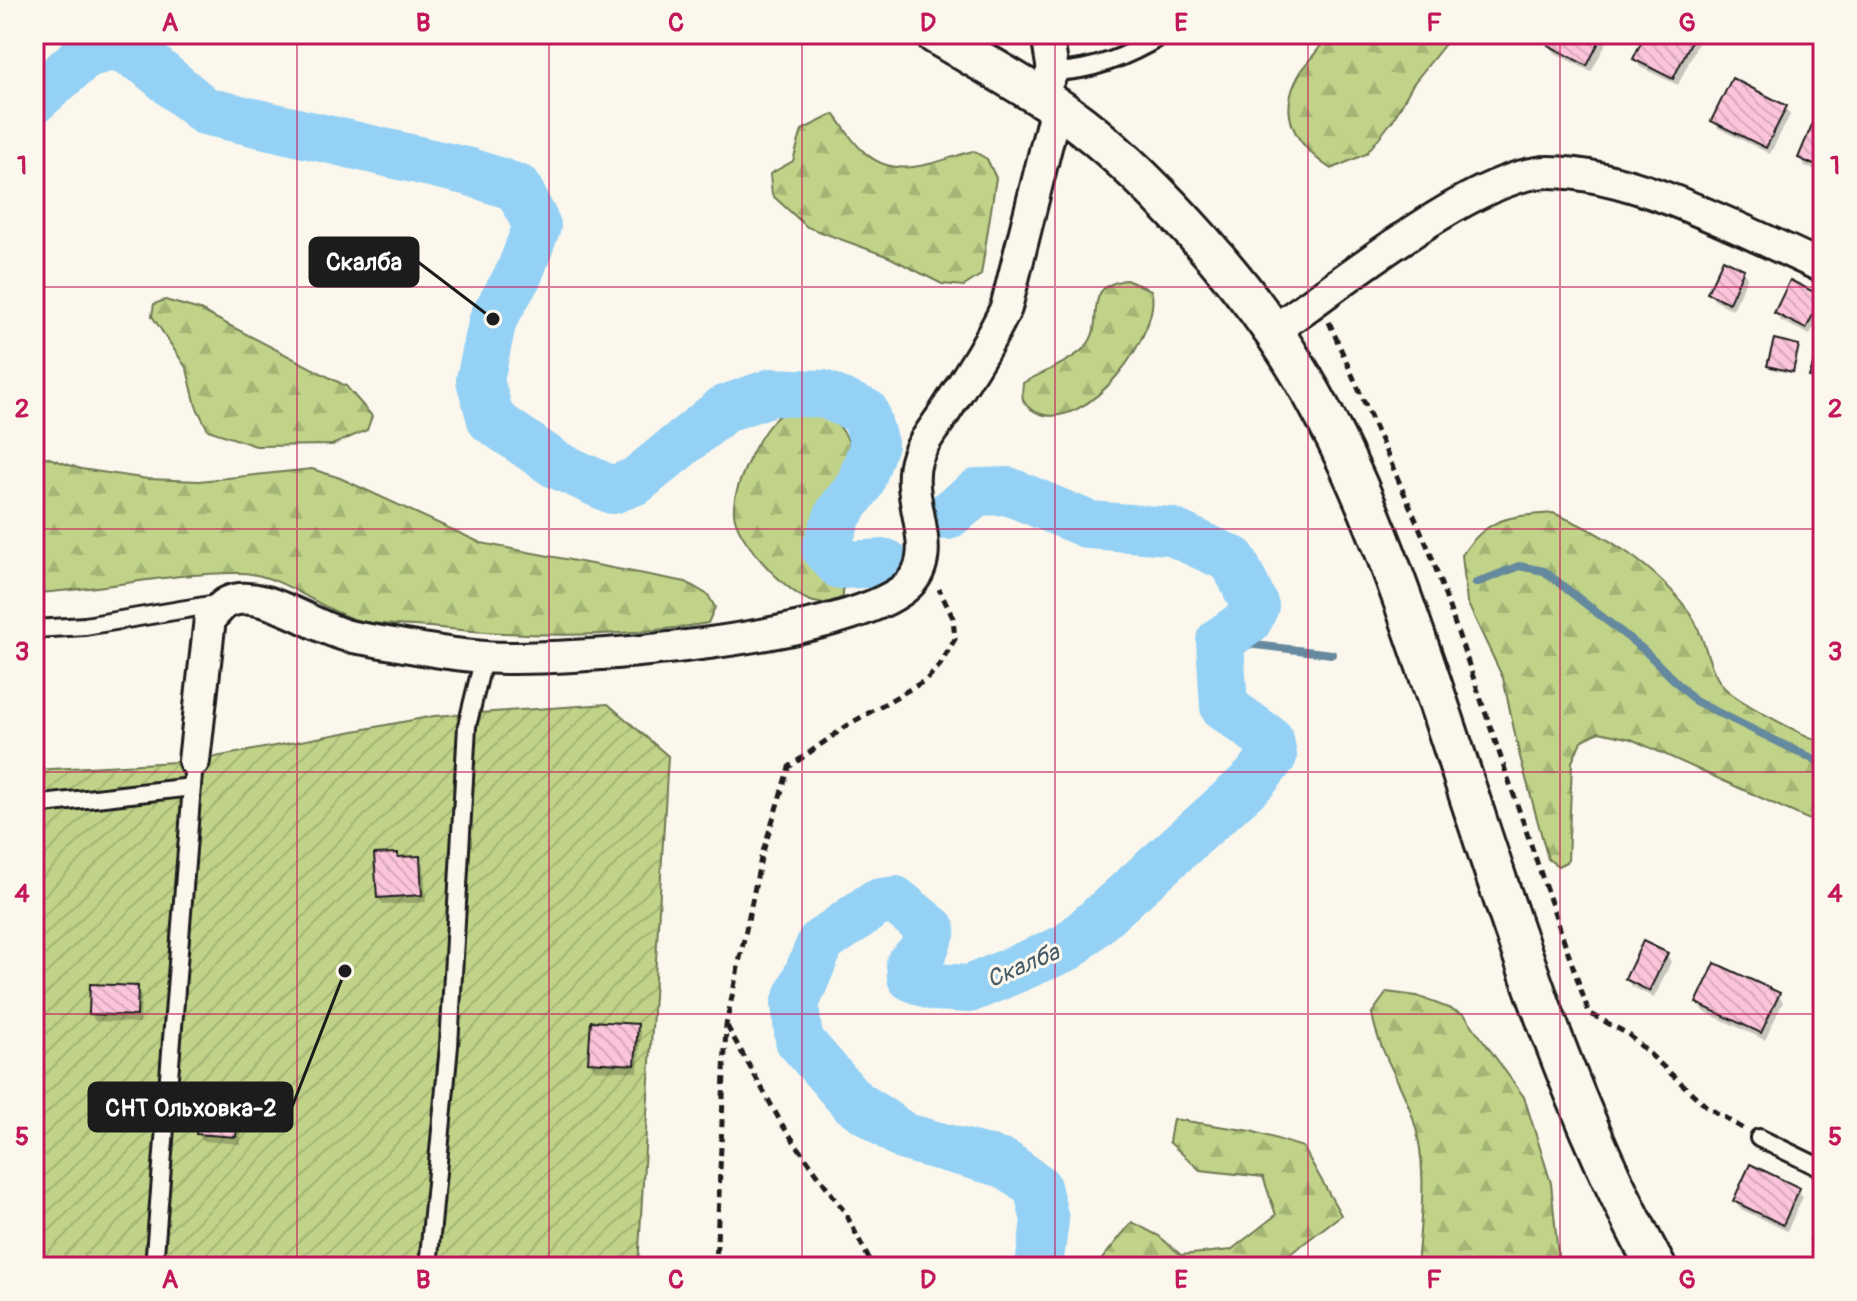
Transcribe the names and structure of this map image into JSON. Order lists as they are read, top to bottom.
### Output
{
  "water": ["Скалба"],
  "places": ["Скалба", "СНТ Ольховка-2"],
  "grid": {
    "columns": [
      "A",
      "B",
      "C",
      "D",
      "E",
      "F",
      "G"
    ],
    "rows": [
      "1",
      "2",
      "3",
      "4",
      "5"
    ]
  }
}
